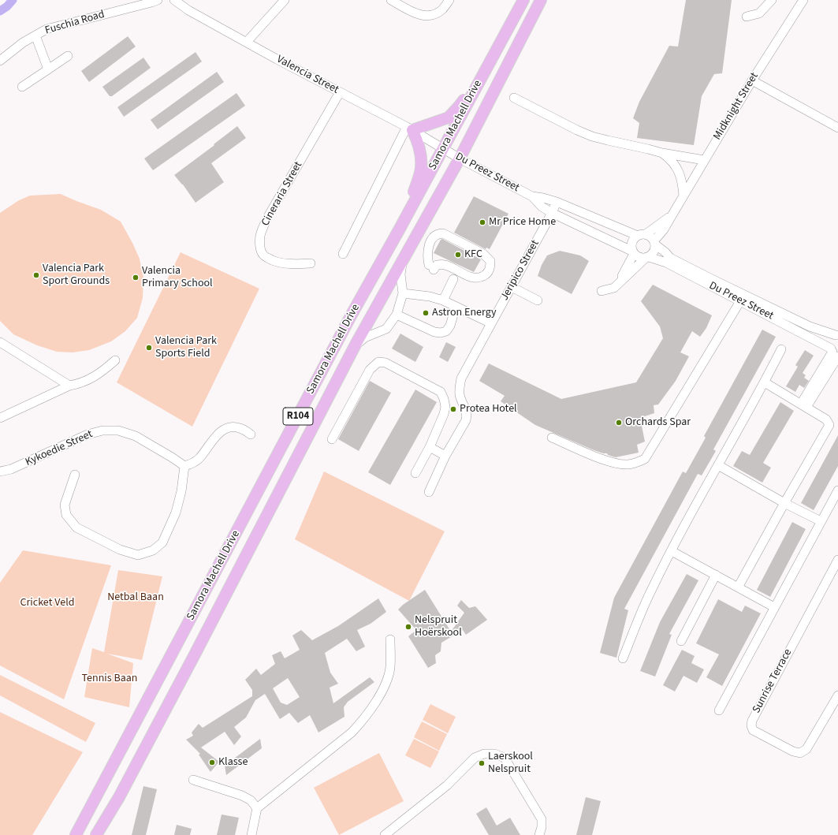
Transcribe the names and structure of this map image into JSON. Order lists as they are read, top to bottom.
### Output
{
  "streets": {
    "main road": ["Samora Machell Drive", "R104"],
    "street": [
      "Fuschia Road",
      "Valencia Street",
      "Midknight Street",
      "Du Preez Street",
      "Cineraria Street",
      "Jeripico Street",
      "Kykoedie Street",
      "Sunrise Terrace"
    ]
  },
  "crossings": [
    ["Valencia Street", "Samora Machell Drive"],
    ["Valencia Street", "Du Preez Street"],
    ["Valencia Street", "Cineraria Street"],
    ["Midknight Street", "Du Preez Street"],
    ["Samora Machell Drive", "Du Preez Street"],
    ["Du Preez Street", "Jeripico Street"]
  ],
  "parks": ["Netbal Baan", "Cricket Veld", "Tennis Baan"],
  "places": [
    "Mr Price Home",
    "KFC",
    "Valencia Park Sport Grounds",
    "Valencia Primary School",
    "Astron Energy",
    "Valencia Park Sports Field",
    "Protea Hotel",
    "Orchards Spar",
    "Nelspruit Hoërskool",
    "Klasse",
    "Laerskool Nelspruit"
  ]
}
